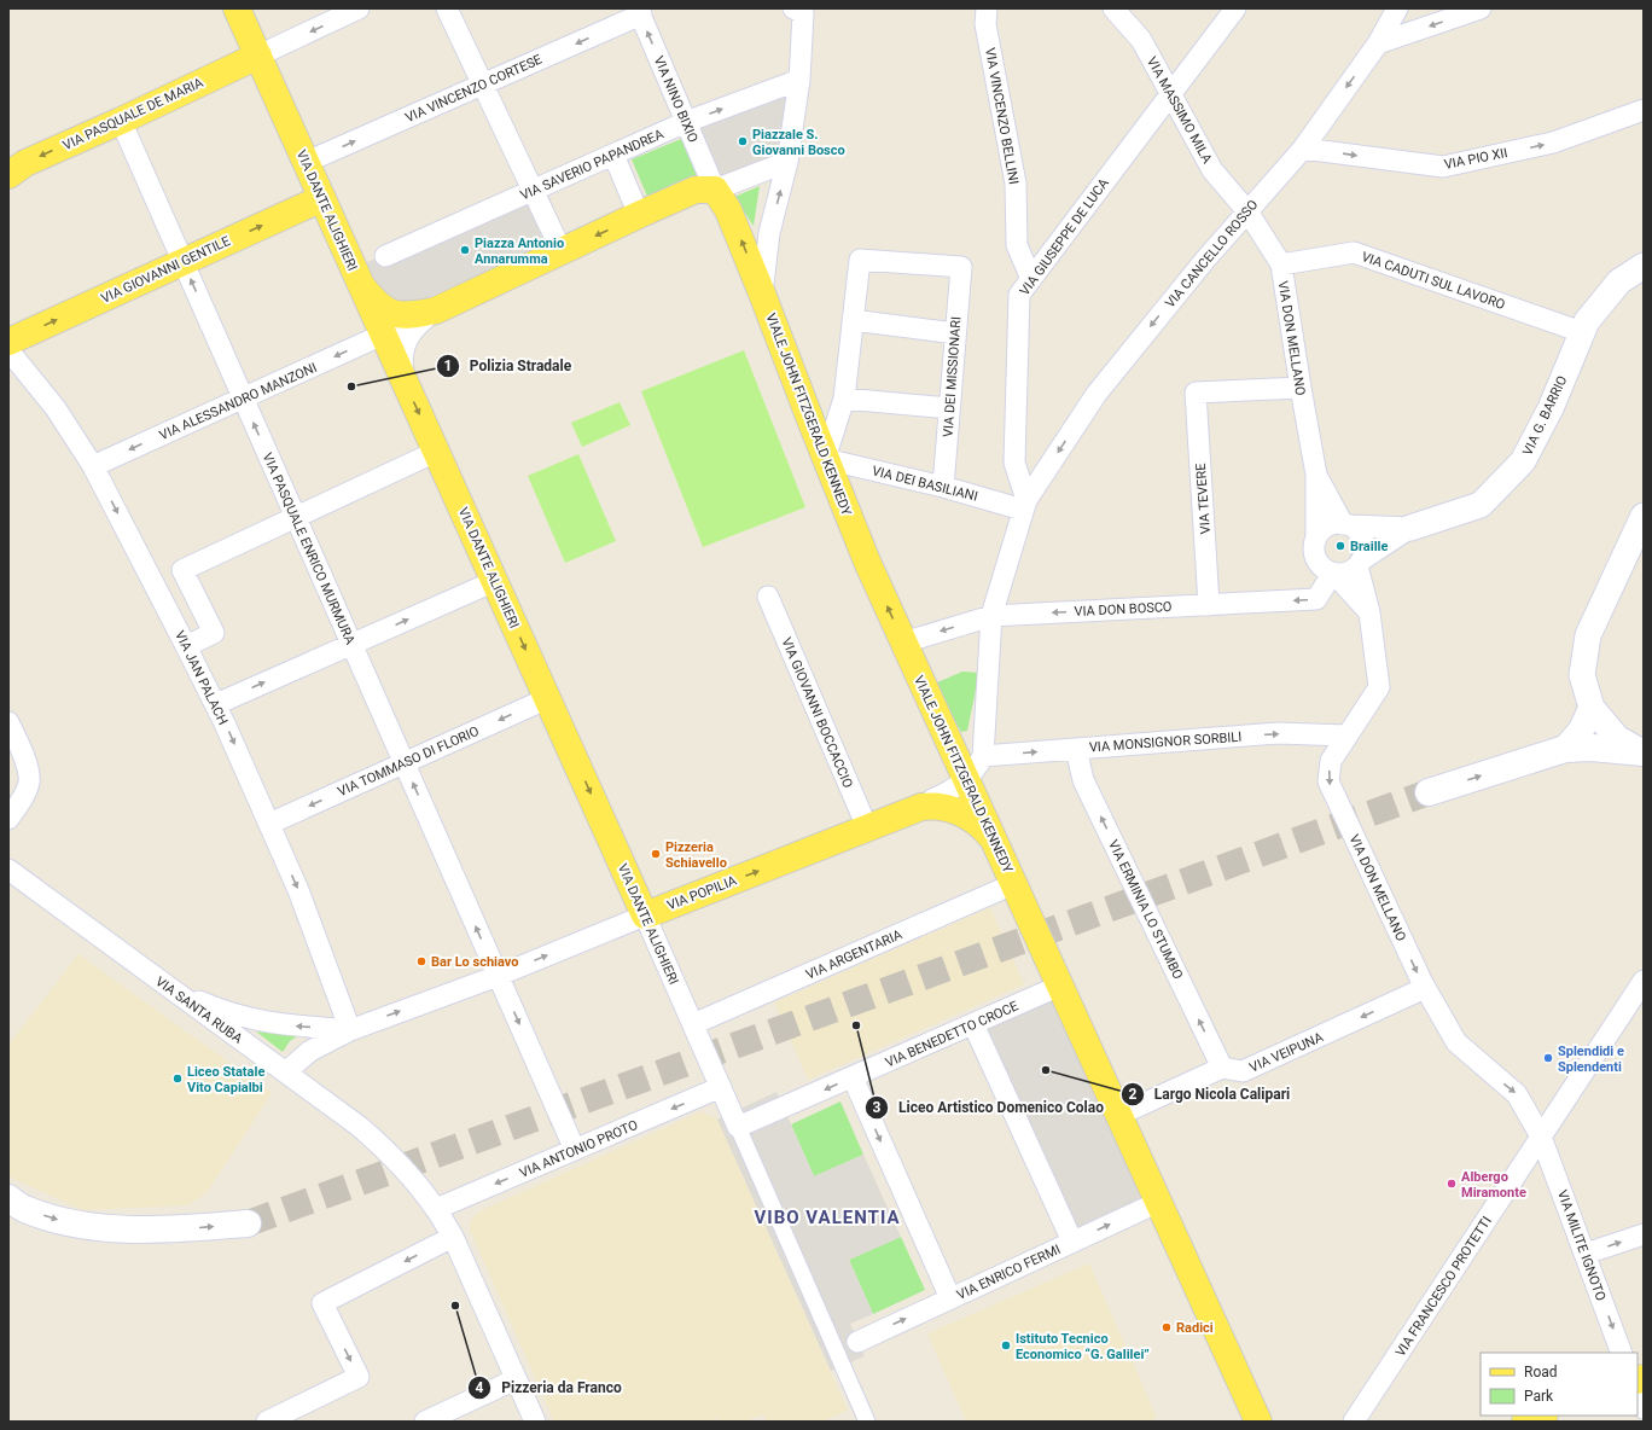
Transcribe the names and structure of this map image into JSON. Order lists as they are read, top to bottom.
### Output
{
  "streets": {
    "main road": [
      "VIA PASQUALE DE MARIA",
      "VIA DANTE ALIGHIERI",
      "VIA GIOVANNI GENTILE",
      "VIALE JOHN FITZGERALD KENNEDY",
      "VIA POPILIA"
    ],
    "street": [
      "VIA VINCENZO CORTESE",
      "VIA NINO BIXIO",
      "VIA MASSIMO MILA",
      "VIA VINCENZO BELLINI",
      "VIA PIO XII",
      "VIA SAVERIO PAPANDREA",
      "VIA GIUSEPPE DE LUCA",
      "VIA CANCELLO ROSSO",
      "VIA CADUTI SUL LAVORO",
      "VIA DON MELLANO",
      "VIA DEI MISSIONARI",
      "VIA ALESSANDRO MANZONI",
      "VIA G. BARRIO",
      "VIA DEI BASILIANI",
      "VIA TEVERE",
      "VIA PASQUALE ENRICO MURMURA",
      "VIA DON BOSCO",
      "VIA JAN PALACH",
      "VIA GIOVANNI BOCCACCIO",
      "VIA MONSIGNOR SORBILI",
      "VIA TOMMASO DI FLORIO",
      "VIA ERMINIA LO STUMBO",
      "VIA ARGENTARIA",
      "VIA SANTA RUBA",
      "VIA BENEDETTO CROCE",
      "VIA VEIPUNA",
      "VIA ANTONIO PROTO",
      "VIA MILITE IGNOTO",
      "VIA ENRICO FERMI",
      "VIA FRANCESCO PROTETTI"
    ]
  },
  "crossings": [
    ["VIA VINCENZO CORTESE", "VIA NINO BIXIO"],
    ["VIA VINCENZO CORTESE", "VIA DANTE ALIGHIERI"],
    ["VIA NINO BIXIO", "VIA SAVERIO PAPANDREA"],
    ["VIA NINO BIXIO", "VIALE JOHN FITZGERALD KENNEDY"],
    ["VIA MASSIMO MILA", "VIA GIUSEPPE DE LUCA"],
    ["VIA MASSIMO MILA", "VIA CANCELLO ROSSO"],
    ["VIA MASSIMO MILA", "VIA DON MELLANO"],
    ["VIA PASQUALE DE MARIA", "VIA DANTE ALIGHIERI"],
    ["VIA PASQUALE DE MARIA", "VIA PASQUALE ENRICO MURMURA"],
    ["VIA VINCENZO BELLINI", "VIA GIUSEPPE DE LUCA"],
    ["VIA PIO XII", "VIA CANCELLO ROSSO"],
    ["VIA DANTE ALIGHIERI", "VIA GIOVANNI GENTILE"],
    ["VIA DANTE ALIGHIERI", "VIA ALESSANDRO MANZONI"],
    ["VIA DANTE ALIGHIERI", "VIA TOMMASO DI FLORIO"],
    ["VIA DANTE ALIGHIERI", "VIA POPILIA"],
    ["VIA DANTE ALIGHIERI", "VIA ARGENTARIA"],
    ["VIA DANTE ALIGHIERI", "VIA BENEDETTO CROCE"],
    ["VIA DANTE ALIGHIERI", "VIA ANTONIO PROTO"],
    ["VIA GIUSEPPE DE LUCA", "VIA CANCELLO ROSSO"],
    ["VIA GIUSEPPE DE LUCA", "VIA DEI BASILIANI"],
    ["VIA CANCELLO ROSSO", "VIA DON MELLANO"],
    ["VIA CANCELLO ROSSO", "VIA DEI BASILIANI"],
    ["VIA GIOVANNI GENTILE", "VIA PASQUALE ENRICO MURMURA"],
    ["VIA CADUTI SUL LAVORO", "VIA DON MELLANO"],
    ["VIA CADUTI SUL LAVORO", "VIA G. BARRIO"],
    ["VIA DON MELLANO", "VIA TEVERE"],
    ["VIA DON MELLANO", "VIA DON BOSCO"],
    ["VIA DON MELLANO", "VIA MONSIGNOR SORBILI"],
    ["VIA DON MELLANO", "VIA VEIPUNA"],
    ["VIA DON MELLANO", "VIA MILITE IGNOTO"],
    ["VIA DON MELLANO", "VIA FRANCESCO PROTETTI"],
    ["VIA DEI MISSIONARI", "VIA DEI BASILIANI"],
    ["VIA ALESSANDRO MANZONI", "VIA PASQUALE ENRICO MURMURA"],
    ["VIA ALESSANDRO MANZONI", "VIA JAN PALACH"],
    ["VIALE JOHN FITZGERALD KENNEDY", "VIA DEI BASILIANI"],
    ["VIALE JOHN FITZGERALD KENNEDY", "VIA DON BOSCO"],
    ["VIALE JOHN FITZGERALD KENNEDY", "VIA POPILIA"],
    ["VIALE JOHN FITZGERALD KENNEDY", "VIA ARGENTARIA"],
    ["VIALE JOHN FITZGERALD KENNEDY", "VIA BENEDETTO CROCE"],
    ["VIALE JOHN FITZGERALD KENNEDY", "VIA ENRICO FERMI"],
    ["VIA TEVERE", "VIA DON BOSCO"],
    ["VIA PASQUALE ENRICO MURMURA", "VIA TOMMASO DI FLORIO"],
    ["VIA PASQUALE ENRICO MURMURA", "VIA POPILIA"],
    ["VIA PASQUALE ENRICO MURMURA", "VIA ANTONIO PROTO"],
    ["VIA JAN PALACH", "VIA TOMMASO DI FLORIO"],
    ["VIA JAN PALACH", "VIA POPILIA"],
    ["VIA GIOVANNI BOCCACCIO", "VIA POPILIA"],
    ["VIA MONSIGNOR SORBILI", "VIA ERMINIA LO STUMBO"],
    ["VIA POPILIA", "VIA SANTA RUBA"],
    ["VIA ERMINIA LO STUMBO", "VIA VEIPUNA"],
    ["VIA SANTA RUBA", "VIA ANTONIO PROTO"],
    ["VIA MILITE IGNOTO", "VIA FRANCESCO PROTETTI"]
  ],
  "one_way": [
    "VIA PASQUALE DE MARIA",
    "VIA DANTE ALIGHIERI",
    "VIA CANCELLO ROSSO",
    "VIA GIOVANNI GENTILE",
    "VIA DON MELLANO",
    "VIA DON BOSCO",
    "VIA JAN PALACH",
    "VIA MONSIGNOR SORBILI",
    "VIA POPILIA",
    "VIA ERMINIA LO STUMBO",
    "VIA BENEDETTO CROCE",
    "VIA VEIPUNA",
    "VIA ANTONIO PROTO",
    "VIA MILITE IGNOTO",
    "VIA ENRICO FERMI"
  ],
  "districts": ["VIBO VALENTIA"],
  "places": [
    "Piazzale S. Giovanni Bosco",
    "Piazza Antonio Annarumma",
    "Polizia Stradale",
    "Braille",
    "Pizzeria Schiavello",
    "Bar Lo schiavo",
    "Liceo Artistico Domenico Colao",
    "Splendidi e Splendenti",
    "Largo Nicola Calipari",
    "Liceo Statale Vito Capialbi",
    "Albergo Miramonte",
    "Pizzeria da Franco",
    "Radici",
    "Istituto Tecnico Economico “G. Galilei”"
  ],
  "legend": ["Road", "Park"]
}
